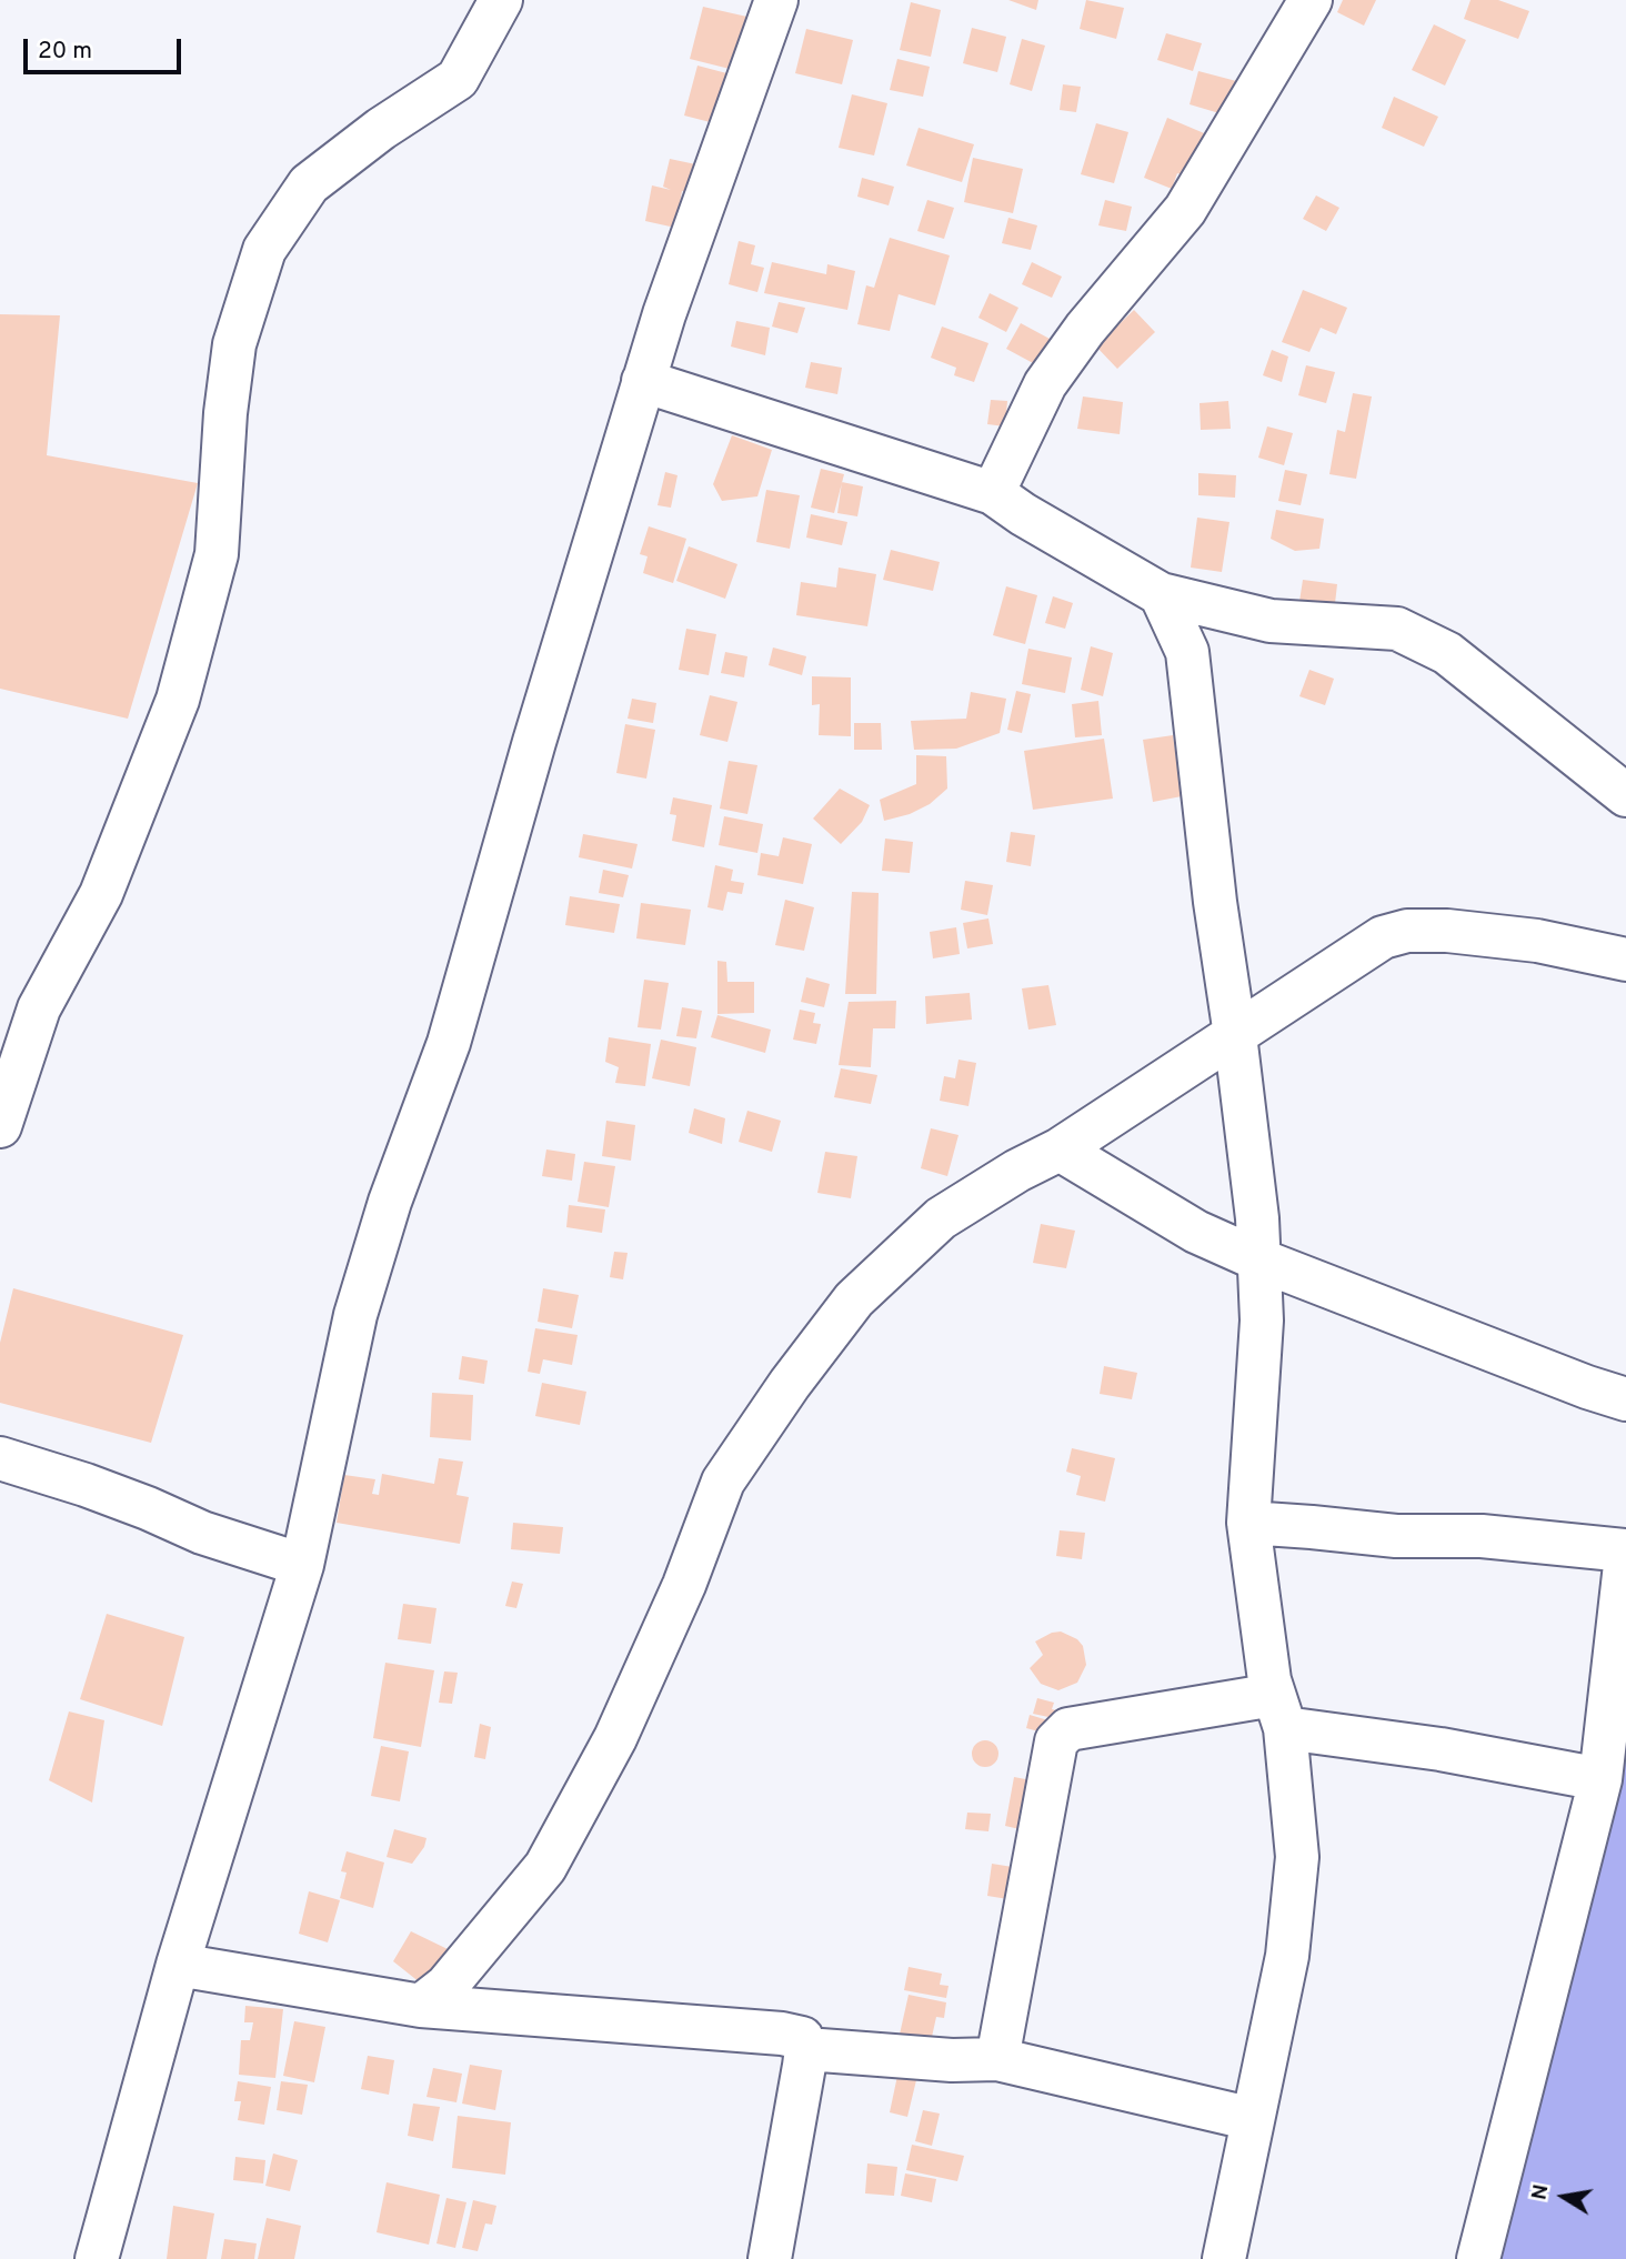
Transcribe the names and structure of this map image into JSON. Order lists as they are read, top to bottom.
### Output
{
  "scale_bar": "20 m",
  "north": "left"
}
